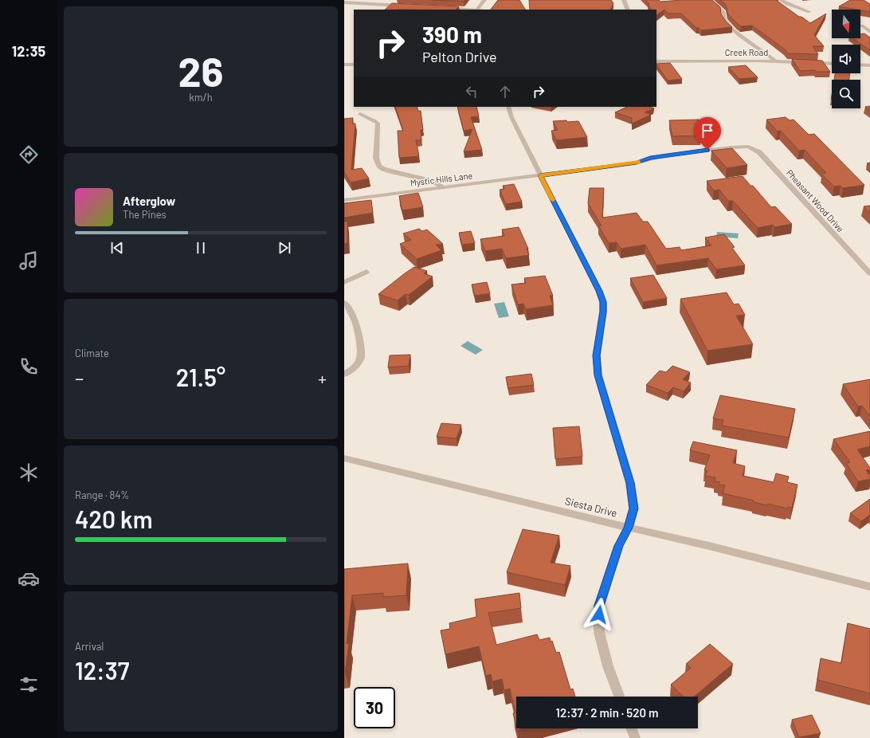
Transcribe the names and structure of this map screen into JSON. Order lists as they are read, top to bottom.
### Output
{
  "streets": {
    "street": [
      "Creek Road",
      "Mystic Hills Lane",
      "Pheasant Wood Drive",
      "Siesta Drive"
    ]
  },
  "crossings": [
    ["Mystic Hills Lane", "Pheasant Wood Drive"]
  ],
  "north": "bottom",
  "page": {
    "tabs": "12:35",
    "tile": [
      ["26", "km/h"],
      "Climate",
      ["Range · 84%", "420 km"],
      ["Arrival", "12:37"]
    ],
    "turn": ["390 m", "Pelton Drive"],
    "song": ["Afterglow", "The Pines"],
    "heat": ["−", "21.5°", "+"],
    "limit": "30",
    "trip": "12:37 · 2 min · 520 m"
  }
}
